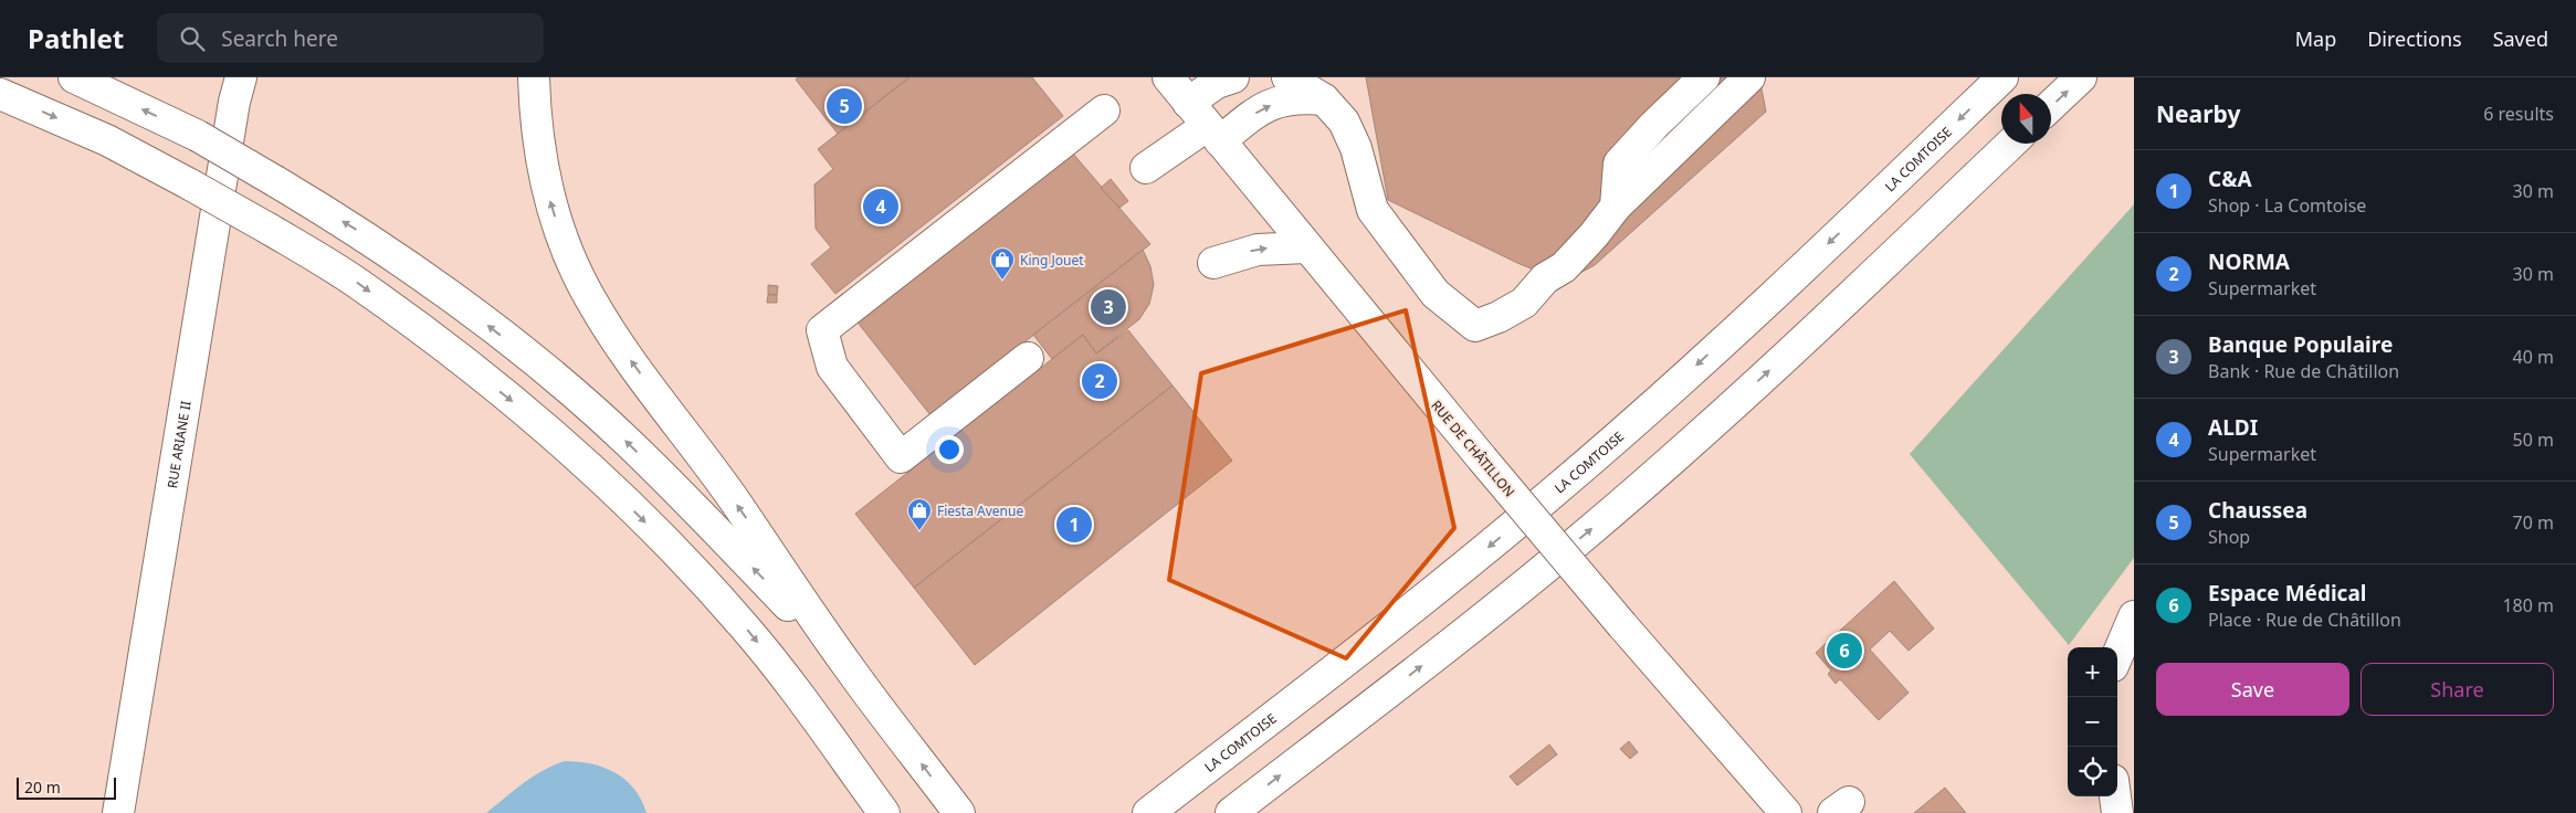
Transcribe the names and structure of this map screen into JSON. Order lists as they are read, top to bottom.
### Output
{
  "streets": {
    "main road": ["LA COMTOISE", "RUE ARIANE II", "RUE DE CHÂTILLON"]
  },
  "places": {
    "shop": ["King Jouet", "Fiesta Avenue"]
  },
  "scale_bar": "20 m",
  "north": "top",
  "page": {
    "header": "Pathlet",
    "search": "Search here",
    "nav": ["Map", "Directions", "Saved"],
    "heading": ["Nearby", "6 results"],
    "pins": [
      "5",
      "4",
      "3",
      "2",
      "1",
      "6"
    ],
    "list": [
      {
        "mark": "1",
        "name": "C&A",
        "note": "Shop · La Comtoise",
        "value": "30 m"
      },
      {
        "mark": "2",
        "name": "NORMA",
        "note": "Supermarket",
        "value": "30 m"
      },
      {
        "mark": "3",
        "name": "Banque Populaire",
        "note": "Bank · Rue de Châtillon",
        "value": "40 m"
      },
      {
        "mark": "4",
        "name": "ALDI",
        "note": "Supermarket",
        "value": "50 m"
      },
      {
        "mark": "5",
        "name": "Chaussea",
        "note": "Shop",
        "value": "70 m"
      },
      {
        "mark": "6",
        "name": "Espace Médical",
        "note": "Place · Rue de Châtillon",
        "value": "180 m"
      }
    ],
    "buttons": ["Save", "Share"],
    "map_buttons": ["+", "−"],
    "scale": "20 m"
  }
}
